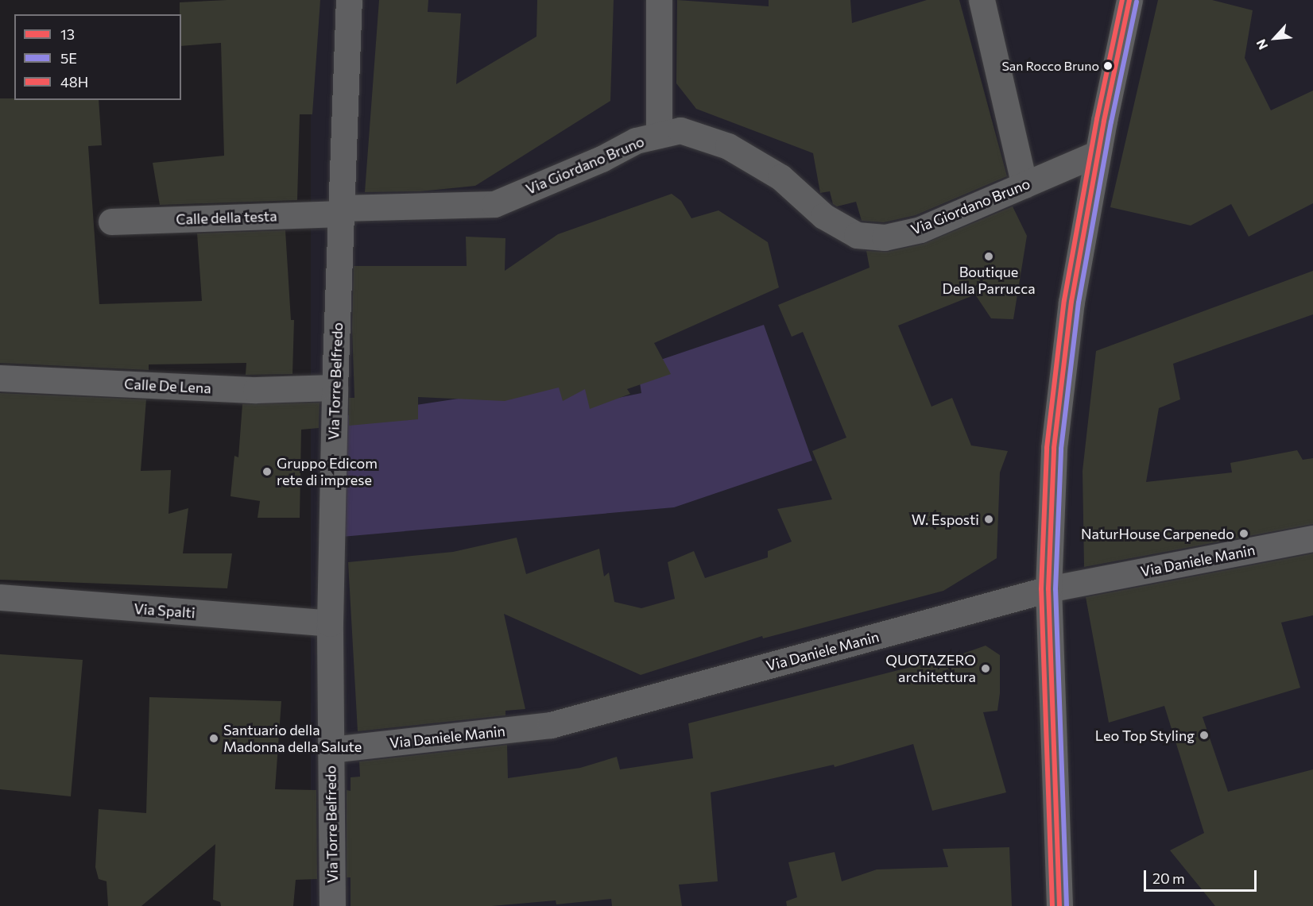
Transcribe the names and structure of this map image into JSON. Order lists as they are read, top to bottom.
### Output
{
  "streets": {
    "street": [
      "Via Giordano Bruno",
      "Calle della testa",
      "Via Torre Belfredo",
      "Calle De Lena",
      "Via Daniele Manin",
      "Via Spalti"
    ]
  },
  "crossings": [
    ["Via Giordano Bruno", "Calle della testa"],
    ["Via Giordano Bruno", "Via Torre Belfredo"],
    ["Calle della testa", "Via Torre Belfredo"],
    ["Via Torre Belfredo", "Calle De Lena"],
    ["Via Torre Belfredo", "Via Daniele Manin"],
    ["Via Torre Belfredo", "Via Spalti"]
  ],
  "places": [
    "San Rocco Bruno",
    "Boutique Della Parrucca",
    "Gruppo Edicom rete di imprese",
    "W. Esposti",
    "NaturHouse Carpenedo",
    "QUOTAZERO architettura",
    "Leo Top Styling",
    "Santuario della Madonna della Salute"
  ],
  "lines": ["transit line 13", "transit line 48H", "transit line 5E"],
  "legend": ["13", "5E", "48H"],
  "scale_bar": "20 m",
  "north": "bottom left"
}
